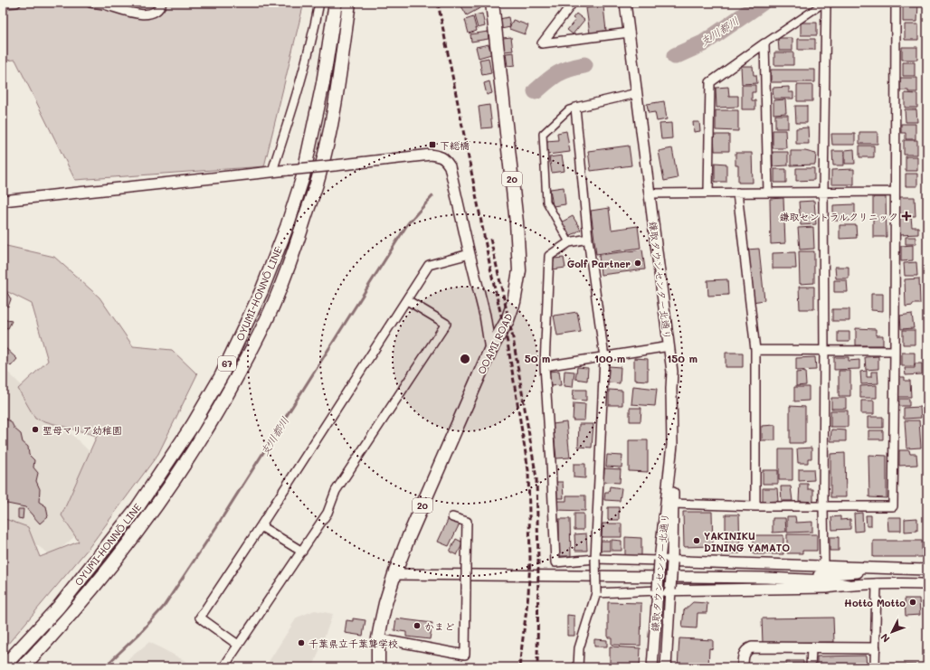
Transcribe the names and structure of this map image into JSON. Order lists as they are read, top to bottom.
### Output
{
  "streets": {
    "main road": [
      "20",
      "OYUMI-HONNŌ LINE",
      "OOAMI ROAD",
      "67"
    ],
    "street": ["鎌取タウンセンター北通り"]
  },
  "water": ["支川都川"],
  "places": {
    "transit": ["下総橋"],
    "health": ["鎌取セントラルクリニック"],
    "other": [
      "Golf Partner",
      "聖母マリア幼稚園",
      "YAKINIKU DINING YAMATO",
      "Hotto Motto",
      "かまど",
      "千葉県立千葉聾学校"
    ]
  },
  "north": "bottom left",
  "rings": ["50 m", "100 m", "150 m"]
}
